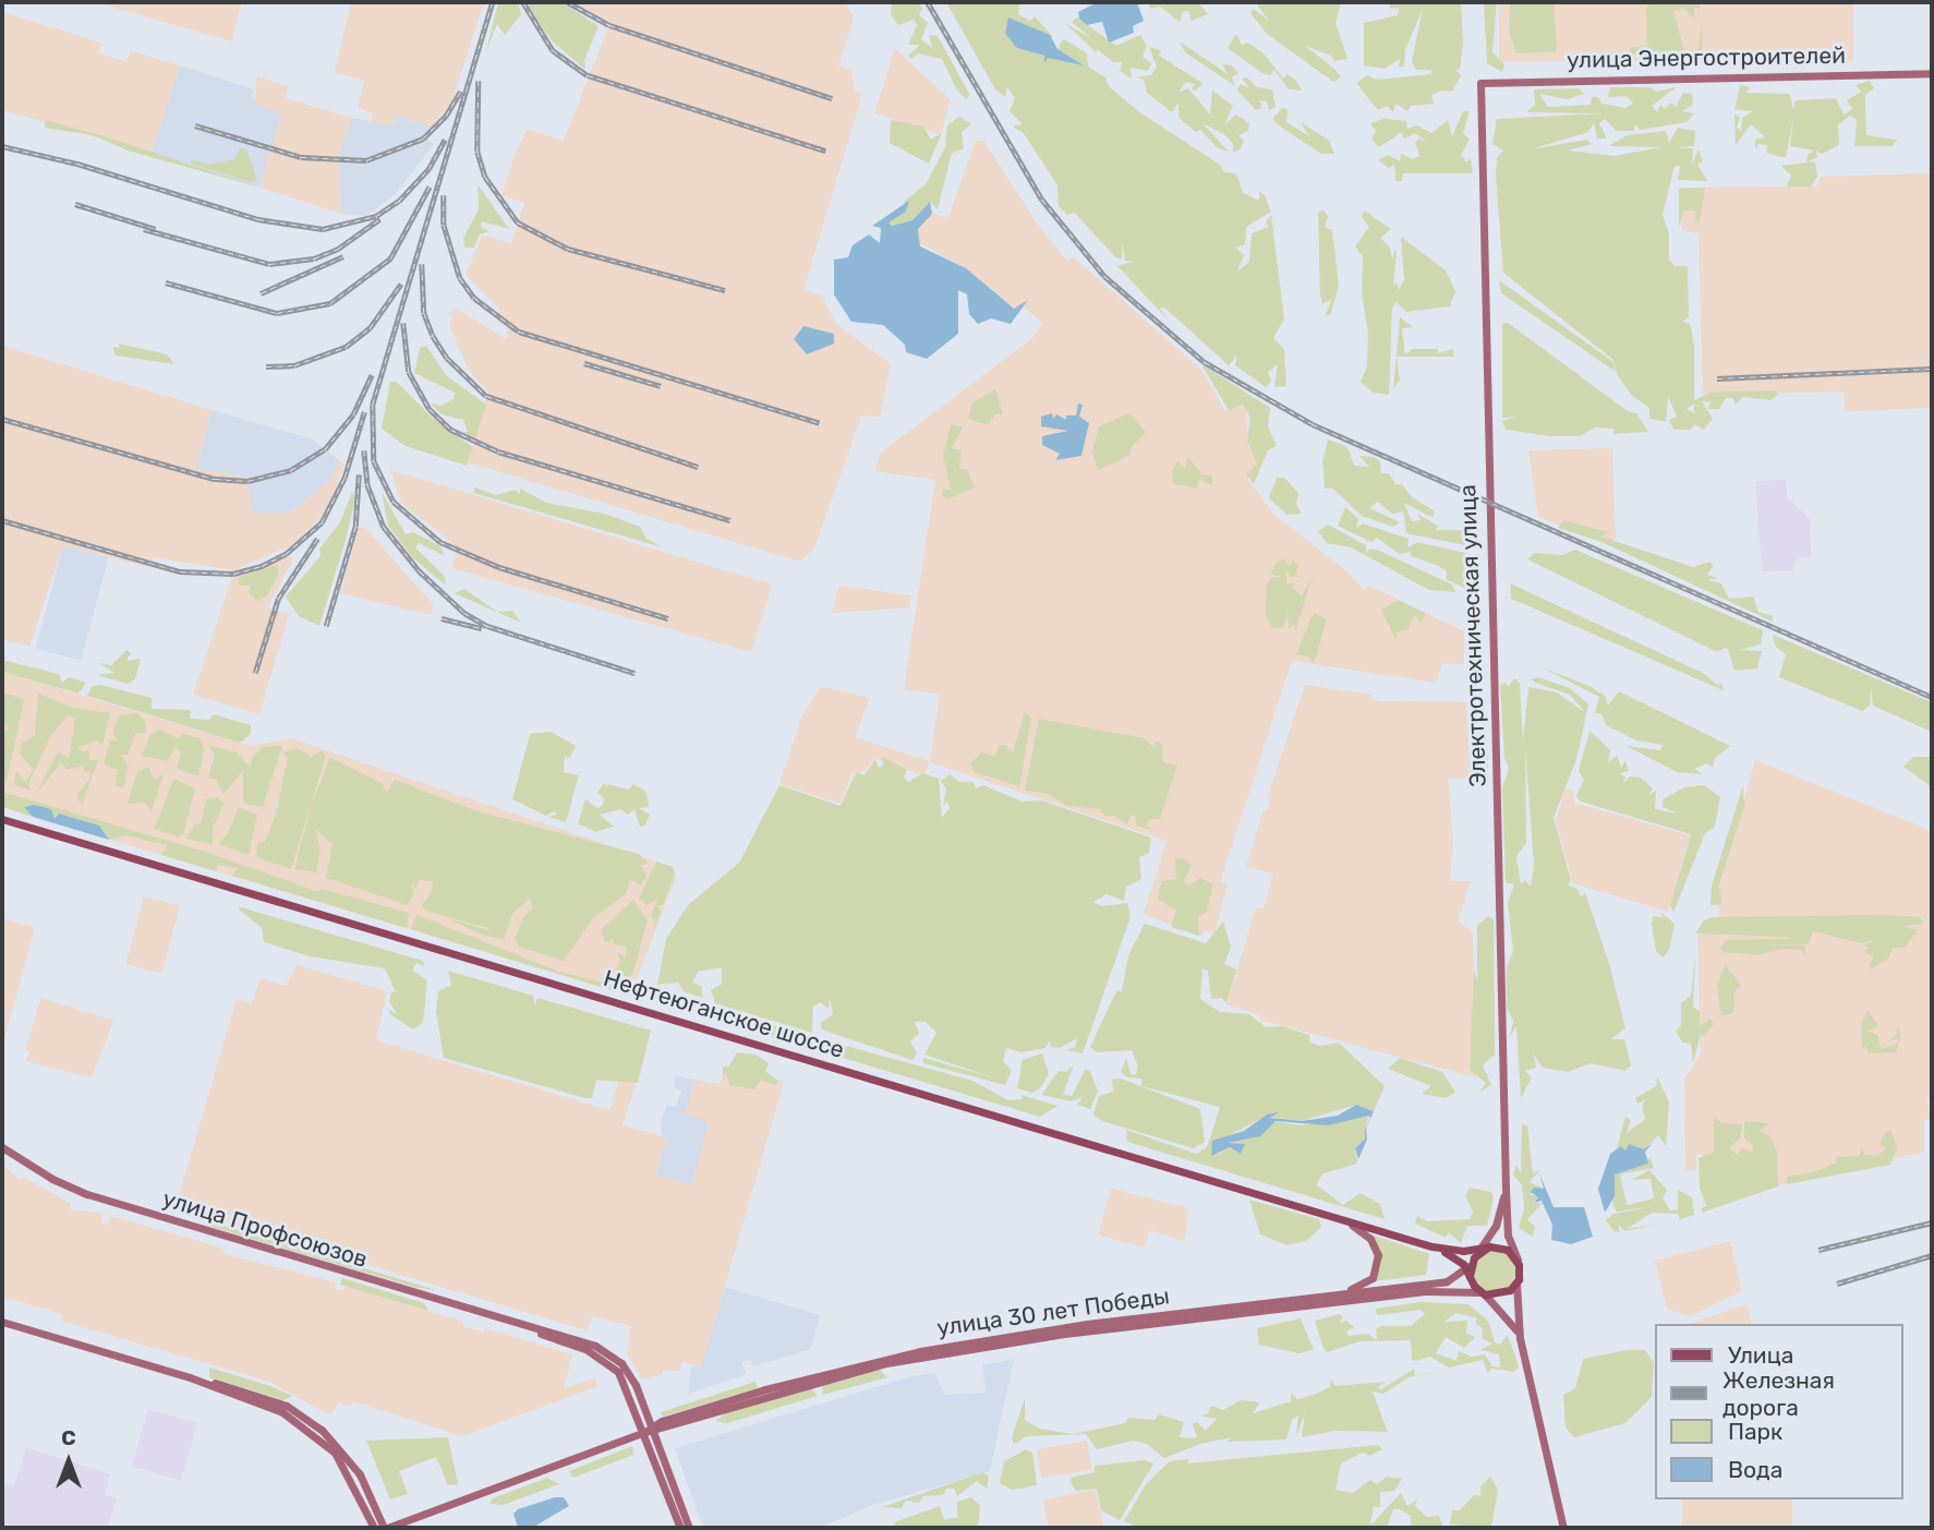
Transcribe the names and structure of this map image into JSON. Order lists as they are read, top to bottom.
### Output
{
  "streets": {
    "main road": [
      "улица Энергостроителей",
      "Электротехническая улица",
      "Нефтеюганское шоссе",
      "улица Профсоюзов",
      "улица 30 лет Победы"
    ]
  },
  "crossings": [
    ["улица Энергостроителей", "Электротехническая улица"],
    ["улица Профсоюзов", "улица 30 лет Победы"]
  ],
  "legend": [
    "Улица",
    "Железная дорога",
    "Парк",
    "Вода"
  ],
  "north": "top"
}
